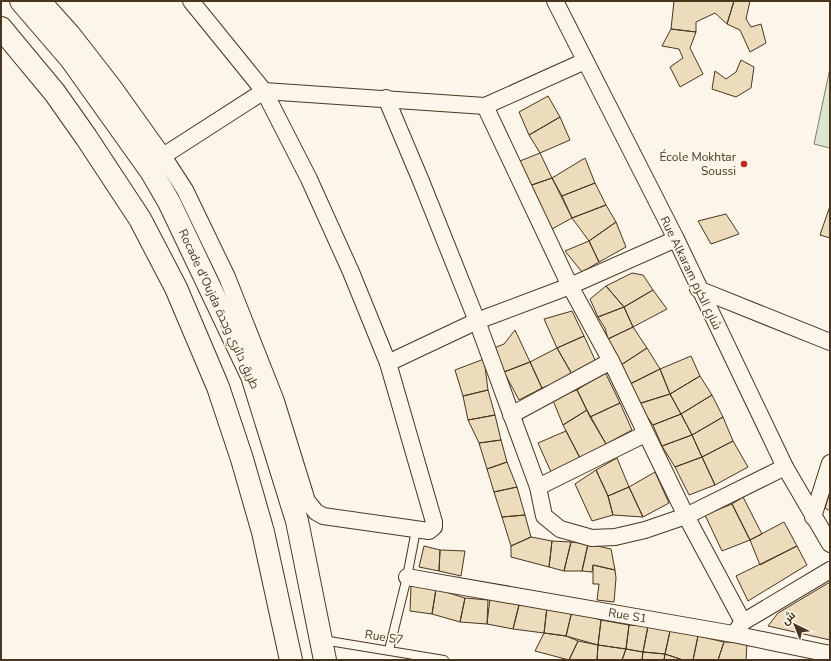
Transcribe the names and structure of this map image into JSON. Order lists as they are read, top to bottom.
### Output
{
  "streets": {
    "highway": ["Rocade d'Oujda طريق دائري وجدة"],
    "street": ["Rue Alkaram شارع الكرم", "Rue S1"],
    "lane": ["Rue S7"]
  },
  "crossings": [
    ["Rocade d'Oujda طريق دائري وجدة", "Rue S7"]
  ],
  "places": ["École Mokhtar Soussi"],
  "north": "top left"
}
